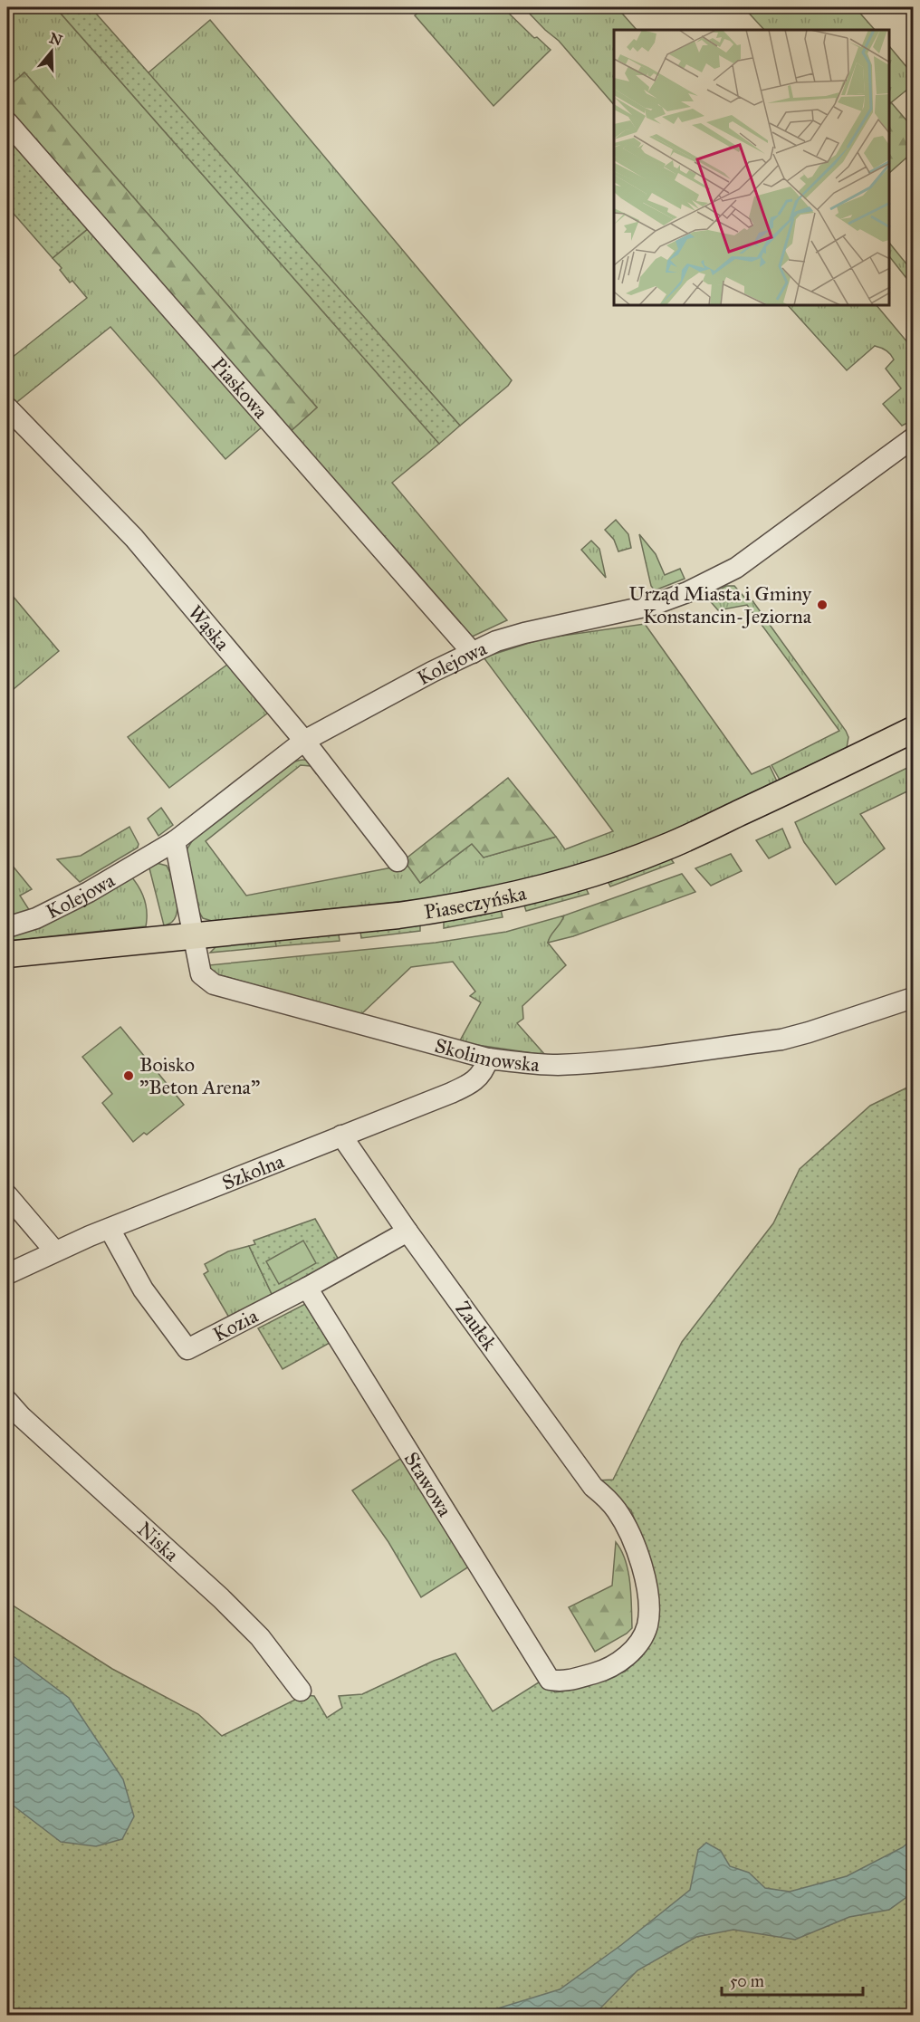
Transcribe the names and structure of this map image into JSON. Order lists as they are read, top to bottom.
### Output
{
  "streets": {
    "main road": ["Piaseczyńska"],
    "street": [
      "Piaskowa",
      "Wąska",
      "Kolejowa",
      "Skolimowska",
      "Szkolna",
      "Kozia",
      "Zaułek",
      "Stawowa",
      "Niska"
    ]
  },
  "crossings": [
    ["Piaskowa", "Kolejowa"],
    ["Wąska", "Kolejowa"],
    ["Kolejowa", "Skolimowska"],
    ["Piaseczyńska", "Skolimowska"],
    ["Skolimowska", "Szkolna"],
    ["Szkolna", "Kozia"],
    ["Szkolna", "Zaułek"],
    ["Kozia", "Zaułek"],
    ["Kozia", "Stawowa"],
    ["Zaułek", "Stawowa"]
  ],
  "places": ["Urząd Miasta i Gminy Konstancin-Jeziorna", "Boisko \"Beton Arena\""],
  "scale_bar": "50 m",
  "north": "top"
}
